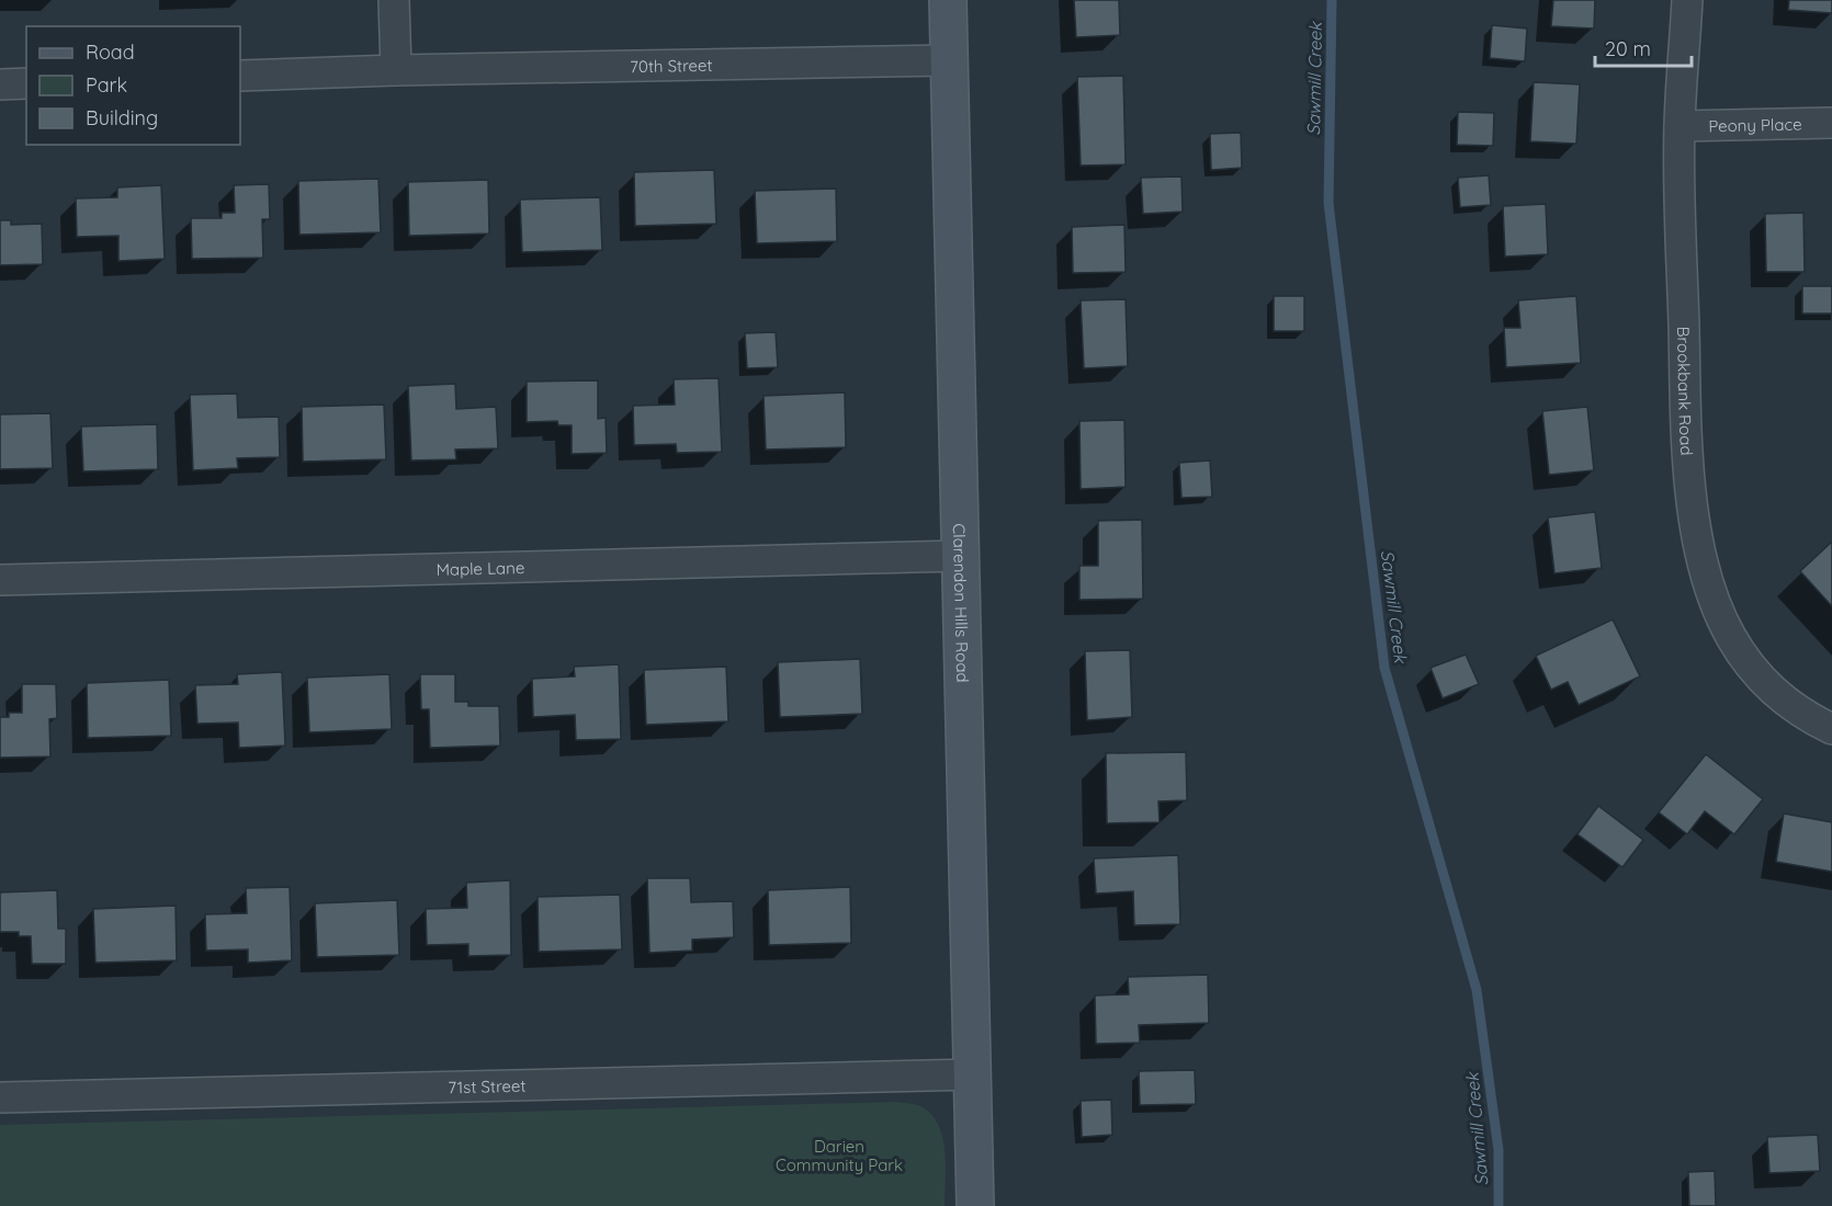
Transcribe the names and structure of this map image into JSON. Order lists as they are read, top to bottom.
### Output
{
  "streets": {
    "street": [
      "70th Street",
      "Peony Place",
      "Brookbank Road",
      "Maple Lane",
      "Clarendon Hills Road",
      "71st Street"
    ]
  },
  "crossings": [
    ["70th Street", "Clarendon Hills Road"],
    ["Peony Place", "Brookbank Road"],
    ["Maple Lane", "Clarendon Hills Road"],
    ["Clarendon Hills Road", "71st Street"]
  ],
  "water": ["Sawmill Creek"],
  "parks": ["Darien Community Park"],
  "legend": ["Road", "Park", "Building"],
  "scale_bar": "20 m"
}
